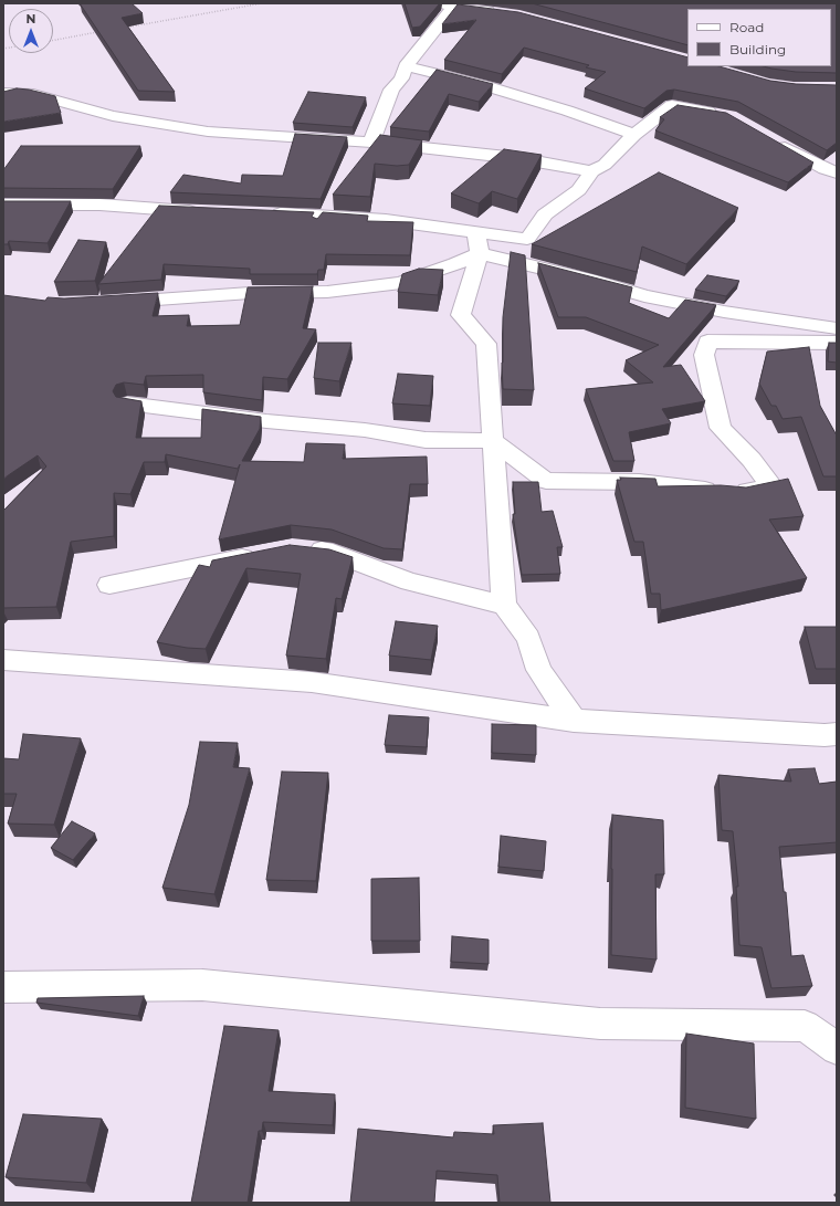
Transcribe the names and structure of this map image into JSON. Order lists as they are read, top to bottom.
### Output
{
  "legend": ["Road", "Building"],
  "north": "top"
}
